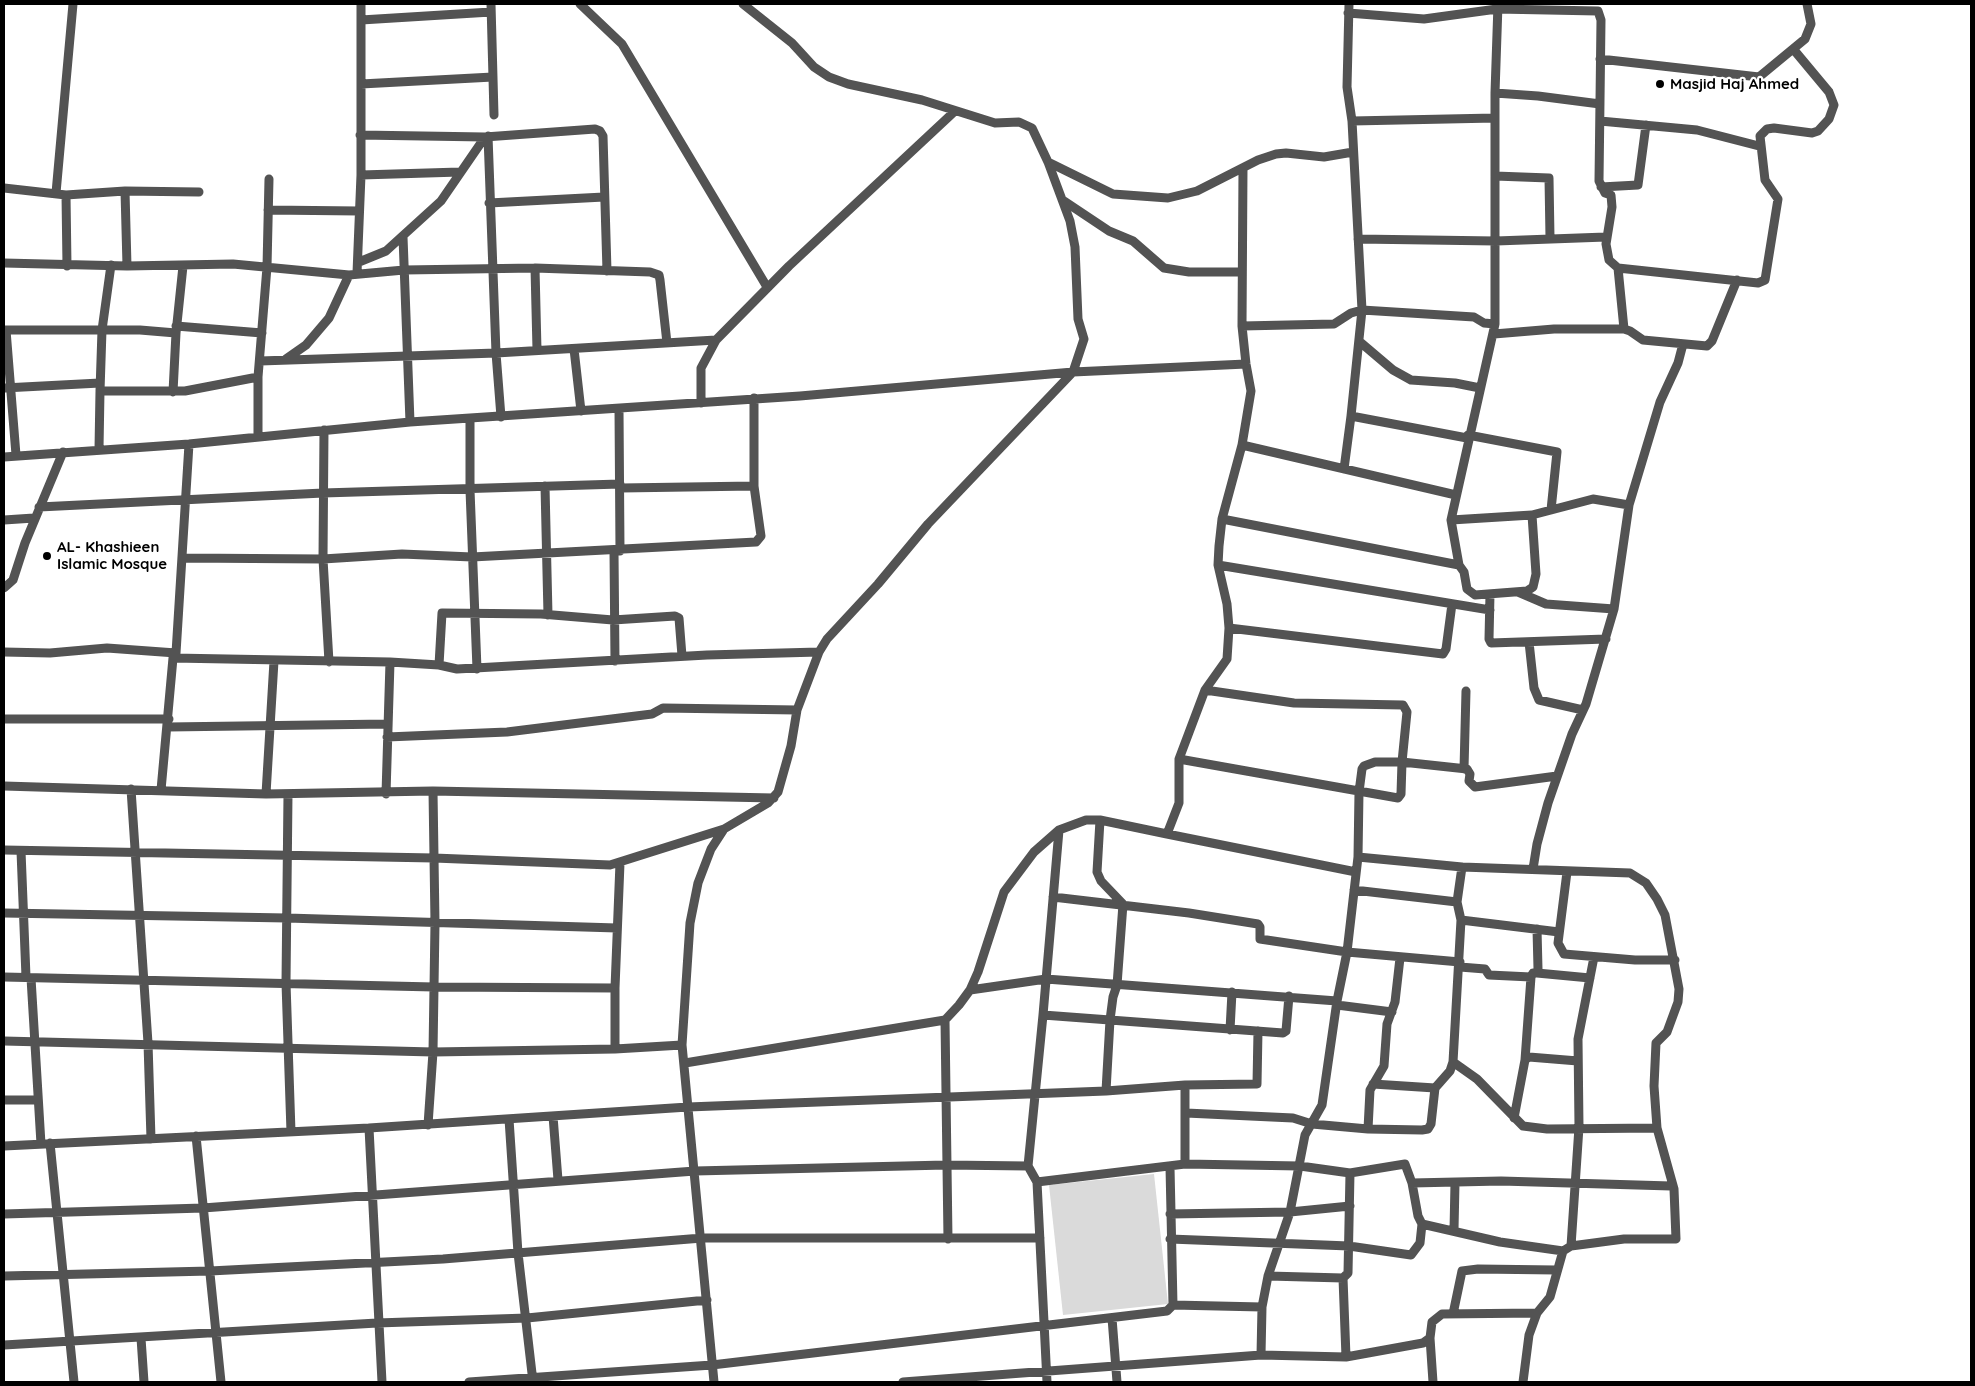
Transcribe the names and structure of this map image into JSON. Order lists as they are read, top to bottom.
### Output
{
  "places": ["Masjid Haj Ahmed", "AL- Khashieen Islamic Mosque"]
}
